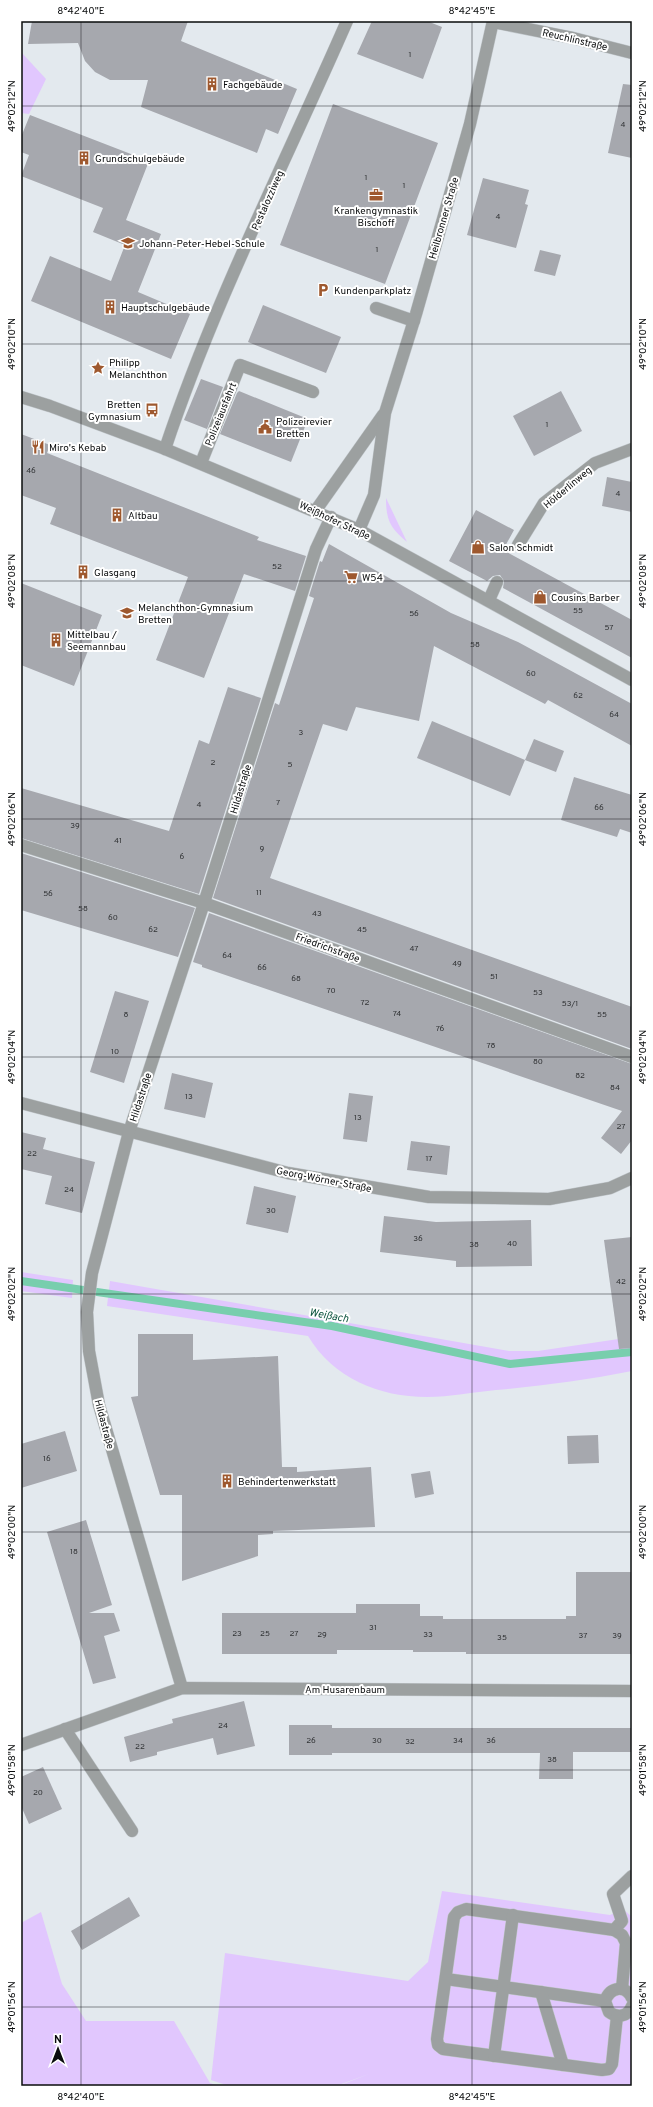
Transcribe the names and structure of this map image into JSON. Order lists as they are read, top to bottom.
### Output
{
  "streets": {
    "street": [
      "Reuchlinstraße",
      "Pestalozziweg",
      "Heilbronner Straße",
      "Polizeiausfahrt",
      "Hölderlinweg",
      "Weißhofer Straße",
      "Hildastraße",
      "Friedrichstraße",
      "Georg-Wörner-Straße",
      "Am Husarenbaum"
    ]
  },
  "crossings": [
    ["Reuchlinstraße", "Heilbronner Straße"],
    ["Pestalozziweg", "Weißhofer Straße"],
    ["Heilbronner Straße", "Weißhofer Straße"],
    ["Polizeiausfahrt", "Weißhofer Straße"],
    ["Weißhofer Straße", "Hildastraße"],
    ["Hildastraße", "Friedrichstraße"],
    ["Hildastraße", "Georg-Wörner-Straße"],
    ["Hildastraße", "Am Husarenbaum"]
  ],
  "water": ["Weißach"],
  "places": {
    "building": [
      "Fachgebäude",
      "Grundschulgebäude",
      "Hauptschulgebäude",
      "Altbau",
      "Glasgang",
      "Mittelbau / Seemannbau",
      "Behindertenwerkstatt"
    ],
    "office": ["Krankengymnastik Bischoff"],
    "school or university": ["Johann-Peter-Hebel-Schule", "Melanchthon-Gymnasium Bretten"],
    "parking": ["Kundenparkplatz"],
    "place": ["Philipp Melanchthon"],
    "bus stop": ["Bretten Gymnasium"],
    "public building": ["Polizeirevier Bretten"],
    "restaurant": ["Miro's Kebab"],
    "shop": ["Salon Schmidt", "Cousins Barber"],
    "supermarket": ["W54"]
  },
  "house_numbers": [
    "1",
    "4",
    "1",
    "1",
    "4",
    "1",
    "1",
    "46",
    "4",
    "52",
    "55",
    "56",
    "57",
    "58",
    "60",
    "62",
    "64",
    "3",
    "2",
    "5",
    "7",
    "4",
    "66",
    "39",
    "41",
    "9",
    "6",
    "11",
    "56",
    "58",
    "43",
    "60",
    "62",
    "45",
    "47",
    "64",
    "49",
    "66",
    "51",
    "68",
    "70",
    "53",
    "72",
    "53/1",
    "74",
    "8",
    "55",
    "76",
    "78",
    "10",
    "80",
    "82",
    "84",
    "13",
    "13",
    "27",
    "22",
    "17",
    "24",
    "30",
    "36",
    "40",
    "38",
    "42",
    "16",
    "18",
    "31",
    "23",
    "25",
    "27",
    "29",
    "33",
    "37",
    "39",
    "35",
    "24",
    "26",
    "30",
    "34",
    "36",
    "32",
    "22",
    "38",
    "20"
  ],
  "north": "top",
  "coordinates": [
    "8°42'40\"E",
    "8°42'45\"E",
    "49°02'12\"N",
    "49°02'10\"N",
    "49°02'08\"N",
    "49°02'06\"N",
    "49°02'04\"N",
    "49°02'02\"N",
    "49°02'00\"N",
    "49°01'58\"N",
    "49°01'56\"N"
  ]
}
